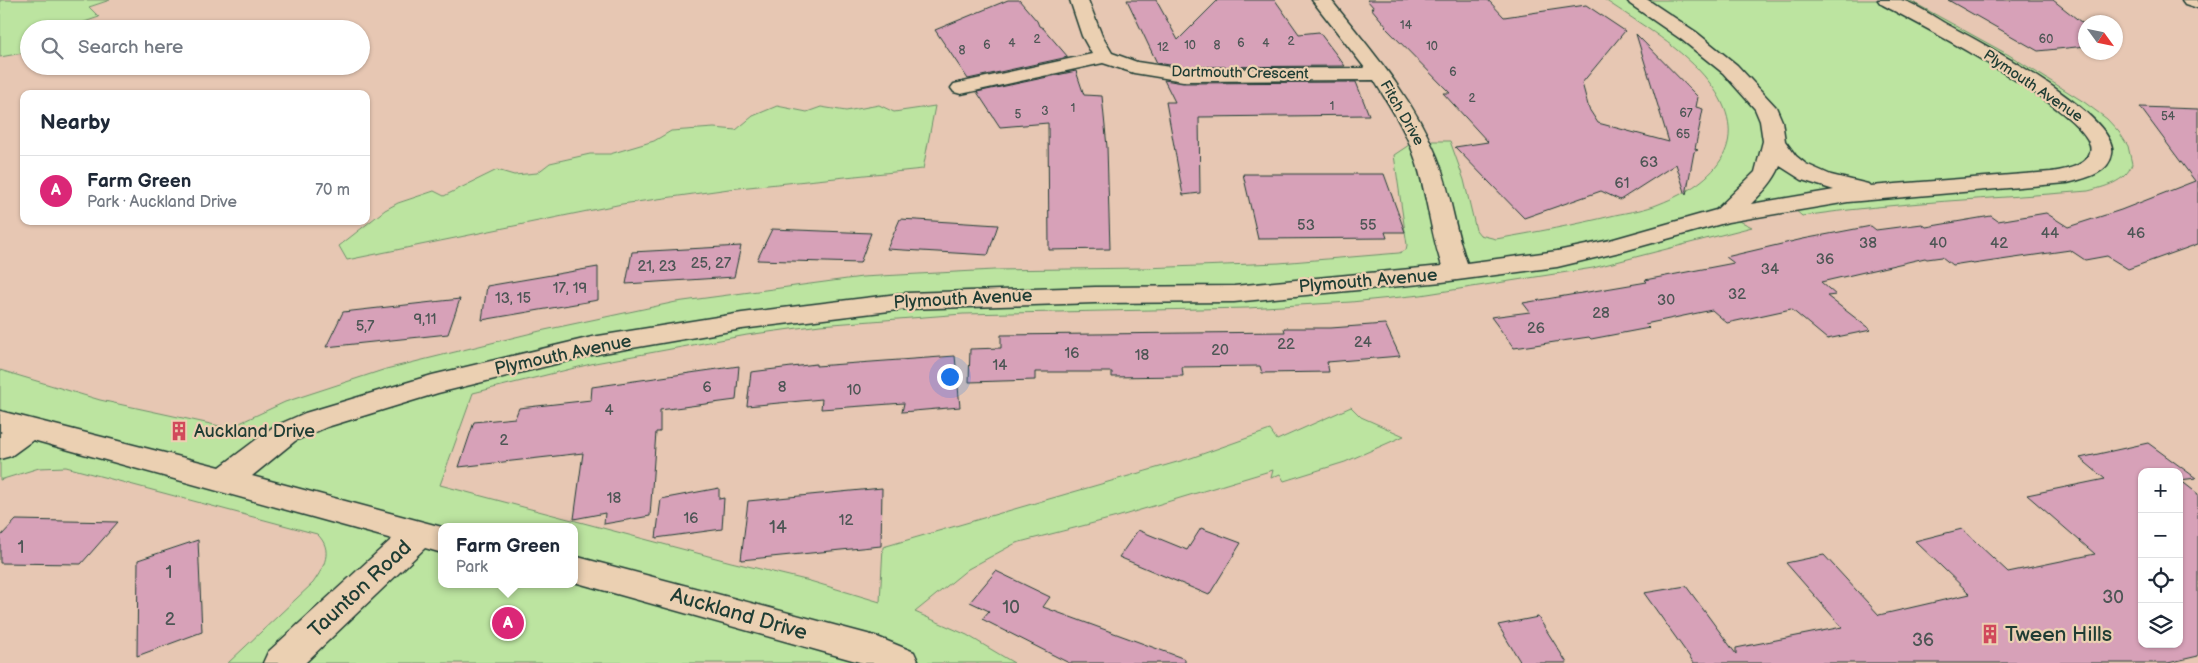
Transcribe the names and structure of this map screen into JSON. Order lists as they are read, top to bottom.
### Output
{
  "streets": {
    "street": [
      "Dartmouth Crescent",
      "Plymouth Avenue",
      "Fitch Drive",
      "Taunton Road",
      "Auckland Drive"
    ]
  },
  "crossings": [
    ["Dartmouth Crescent", "Fitch Drive"],
    ["Plymouth Avenue", "Fitch Drive"]
  ],
  "places": {
    "building": ["Auckland Drive", "Tween Hills"]
  },
  "house_numbers": [
    "14",
    "2",
    "60",
    "2",
    "4",
    "6",
    "4",
    "6",
    "10",
    "8",
    "10",
    "12",
    "8",
    "6",
    "2",
    "1",
    "1",
    "3",
    "67",
    "5",
    "54",
    "65",
    "63",
    "61",
    "53",
    "55",
    "44",
    "46",
    "38",
    "40",
    "42",
    "36",
    "25, 27",
    "21, 23",
    "34",
    "17, 19",
    "32",
    "13, 15",
    "30",
    "28",
    "9,11",
    "5,7",
    "26",
    "24",
    "22",
    "20",
    "16",
    "18",
    "14",
    "6",
    "8",
    "10",
    "4",
    "2",
    "18",
    "16",
    "12",
    "14",
    "1",
    "1",
    "30",
    "10",
    "2",
    "36"
  ],
  "north": "bottom right",
  "page": {
    "search": "Search here",
    "heading": "Nearby",
    "list": [
      {
        "mark": "A",
        "name": "Farm Green",
        "note": "Park · Auckland Drive",
        "value": "70 m"
      }
    ],
    "map_buttons": ["+", "−"],
    "popup": ["Farm Green", "Park"],
    "pins": "A"
  }
}
